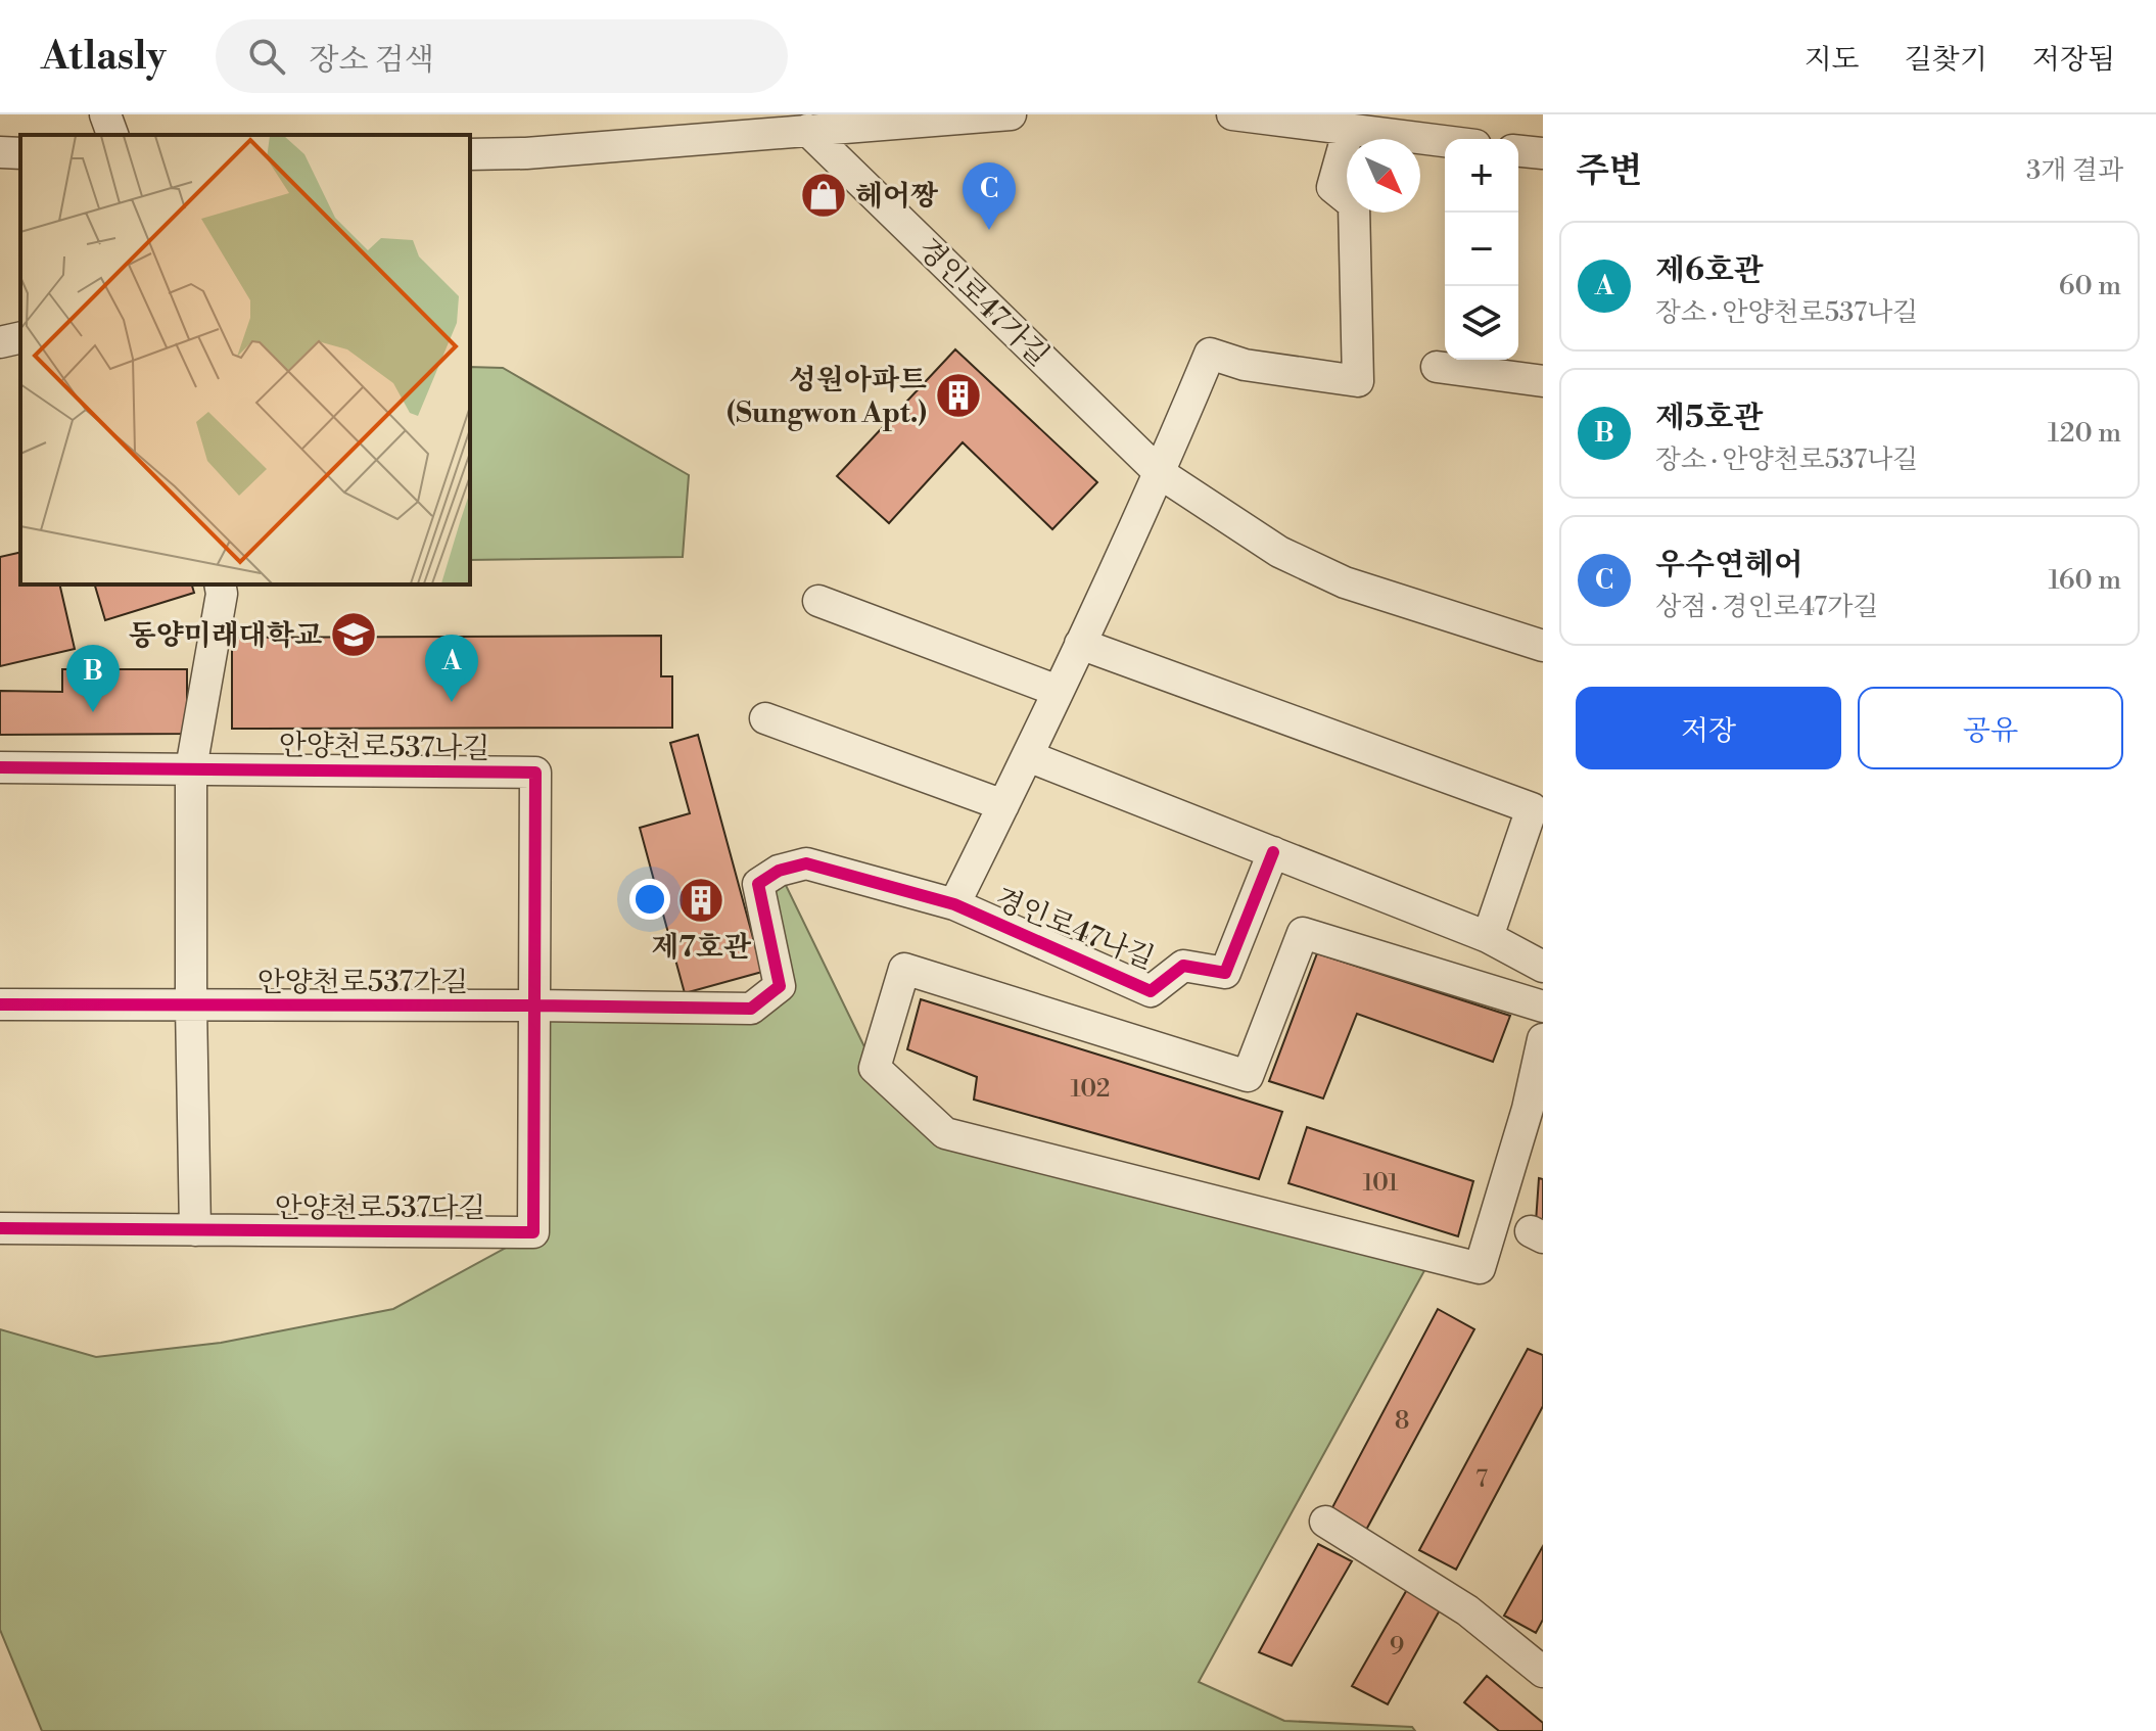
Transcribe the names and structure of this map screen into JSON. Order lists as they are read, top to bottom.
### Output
{
  "streets": {
    "street": [
      "경인로47가길",
      "안양천로537나길",
      "경인로47나길",
      "안양천로537가길",
      "안양천로537다길"
    ]
  },
  "crossings": [
    ["경인로47가길", "경인로47나길"],
    ["안양천로537나길", "안양천로537가길"],
    ["안양천로537나길", "안양천로537다길"],
    ["경인로47나길", "안양천로537가길"],
    ["안양천로537가길", "안양천로537다길"]
  ],
  "places": {
    "shop": ["헤어짱"],
    "building": ["성원아파트 (Sungwon Apt.)", "제7호관"],
    "school or university": ["동양미래대학교"]
  },
  "house_numbers": [
    "102",
    "101",
    "8",
    "7",
    "9"
  ],
  "north": "bottom right",
  "page": {
    "header": "Atlasly",
    "search": "장소 검색",
    "nav": ["지도", "길찾기", "저장됨"],
    "heading": ["주변", "3개 결과"],
    "map_buttons": ["+", "−"],
    "pins": ["C", "A", "B"],
    "list": [
      {
        "mark": "A",
        "name": "제6호관",
        "note": "장소 · 안양천로537나길",
        "value": "60 m"
      },
      {
        "mark": "B",
        "name": "제5호관",
        "note": "장소 · 안양천로537나길",
        "value": "120 m"
      },
      {
        "mark": "C",
        "name": "우수연헤어",
        "note": "상점 · 경인로47가길",
        "value": "160 m"
      }
    ],
    "buttons": ["저장", "공유"]
  }
}
